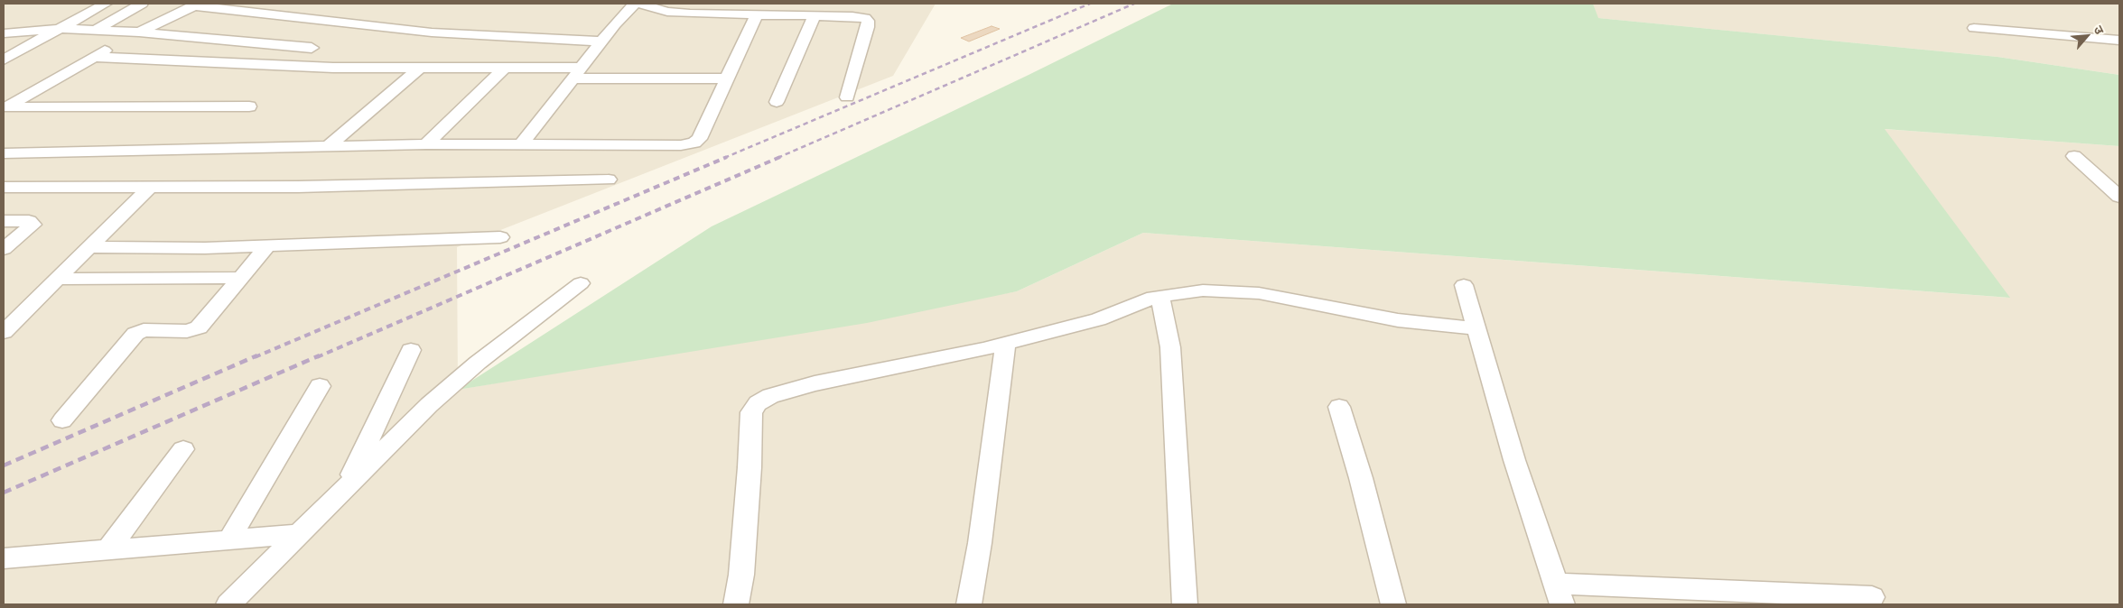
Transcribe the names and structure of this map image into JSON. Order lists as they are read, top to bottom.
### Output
{
  "north": "top right"
}
